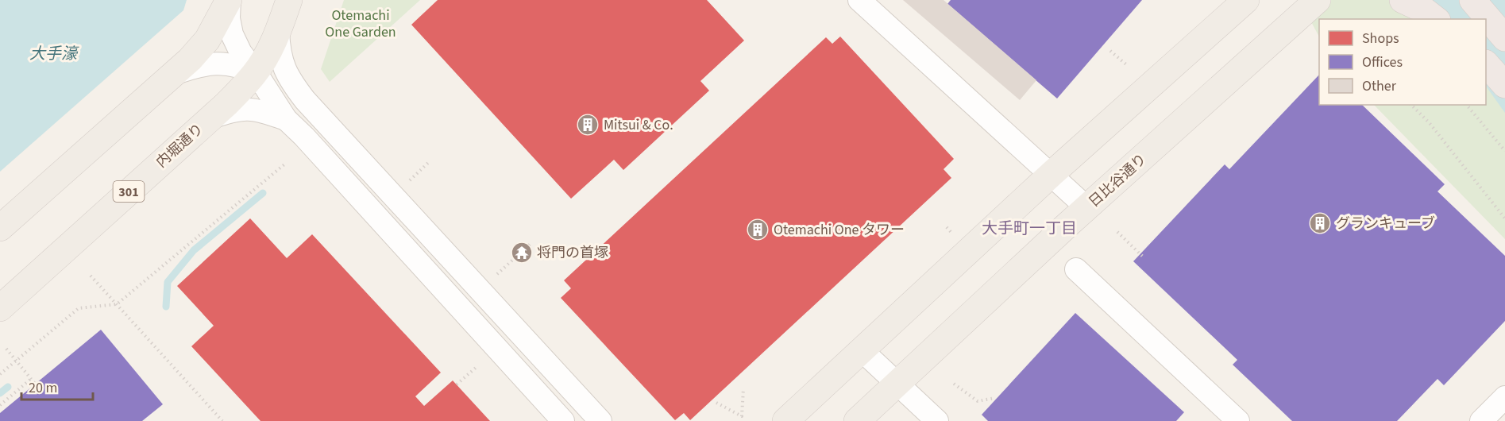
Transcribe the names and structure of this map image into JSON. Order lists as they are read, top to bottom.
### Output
{
  "streets": {
    "main road": ["内堀通り", "日比谷通り", "301"]
  },
  "districts": ["大手町一丁目"],
  "water": ["大手濠"],
  "parks": ["Otemachi One Garden"],
  "places": {
    "building": ["Mitsui & Co.", "グランキューブ", "Otemachi One タワー"],
    "temple": ["将門の首塚"]
  },
  "legend": ["Shops", "Offices", "Other"],
  "scale_bar": "20 m"
}
